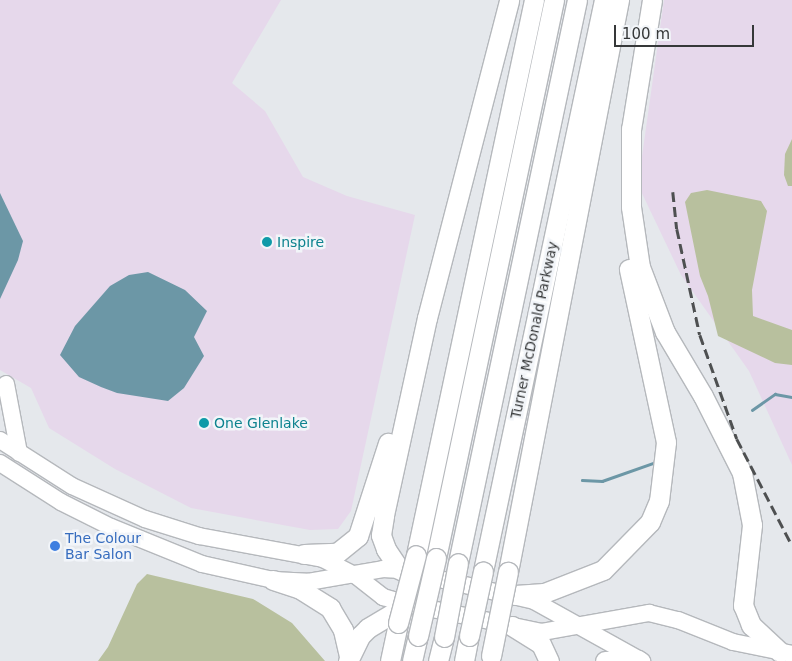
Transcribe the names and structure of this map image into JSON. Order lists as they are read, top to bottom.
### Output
{
  "streets": {
    "highway": ["Turner McDonald Parkway"]
  },
  "places": ["Inspire", "One Glenlake", "The Colour Bar Salon"],
  "scale_bar": "100 m"
}
